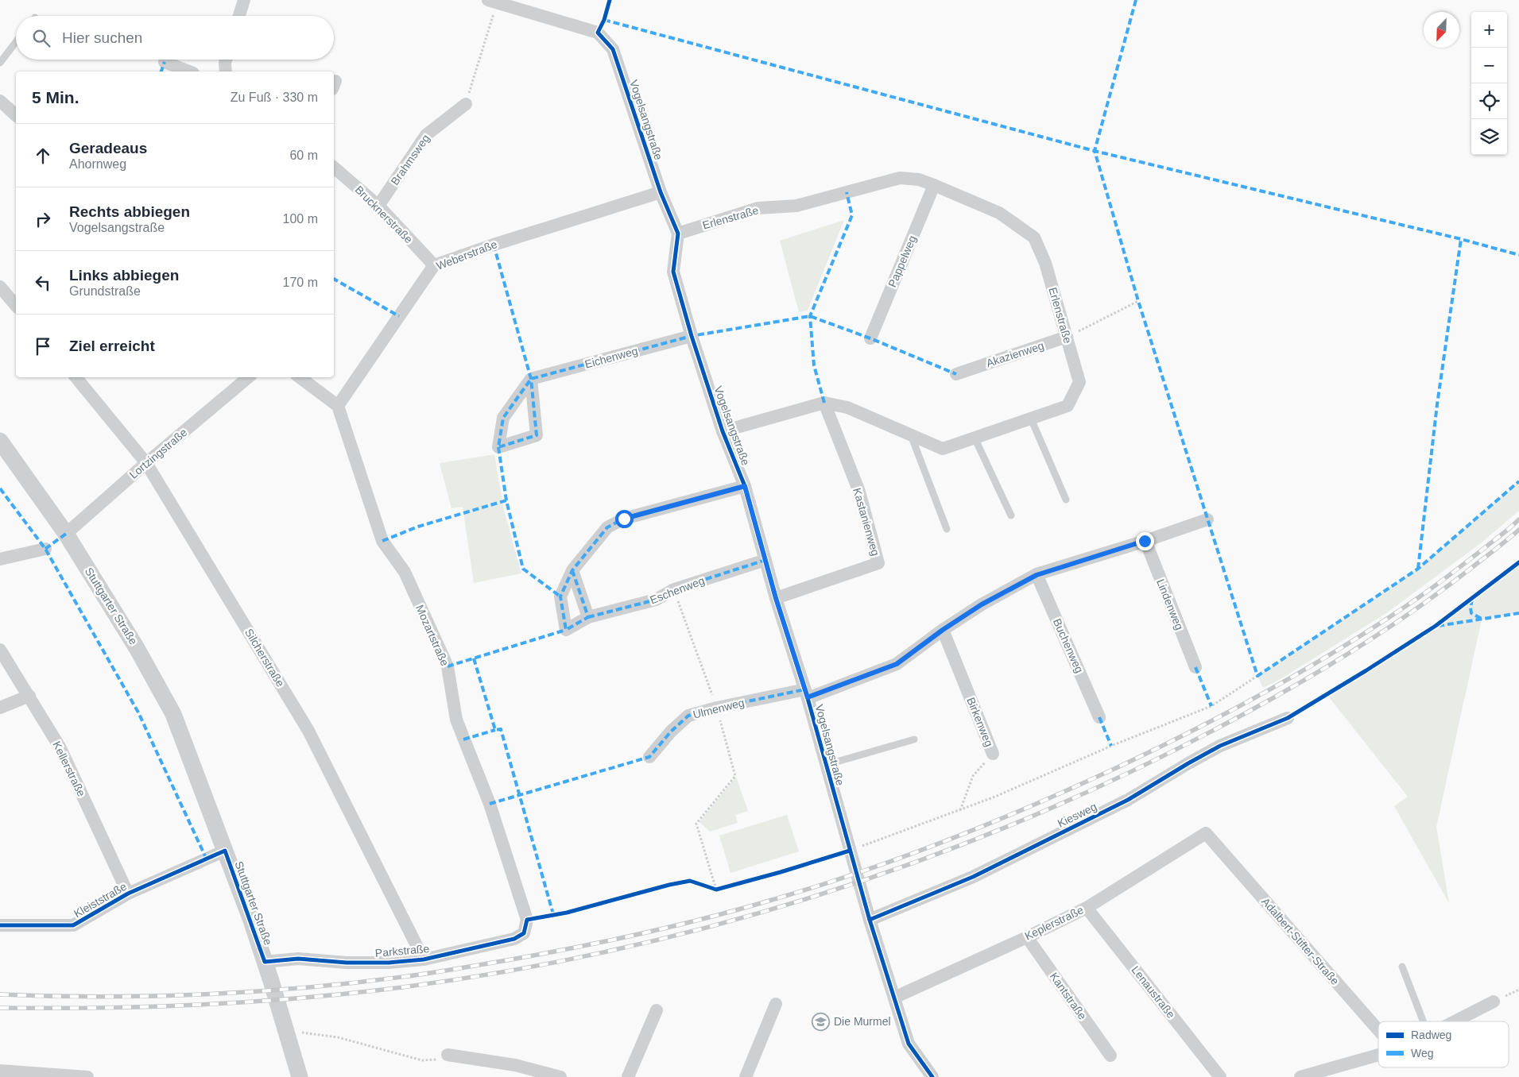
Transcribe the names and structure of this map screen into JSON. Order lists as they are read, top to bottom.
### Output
{
  "streets": {
    "street": [
      "Vogelsangstraße",
      "Brahmsweg",
      "Brucknerstraße",
      "Erlenstraße",
      "Weberstraße",
      "Pappelweg",
      "Akazienweg",
      "Eichenweg",
      "Lortzingstraße",
      "Kastanienweg",
      "Eschenweg",
      "Lindenweg",
      "Stuttgarter Straße",
      "Mozartstraße",
      "Buchenweg",
      "Silcherstraße",
      "Ulmenweg",
      "Birkenweg",
      "Kellerstraße",
      "Kiesweg",
      "Kleiststraße",
      "Keplerstraße",
      "Adalbert-Stifter-Straße",
      "Parkstraße",
      "Lenaustraße",
      "Kantstraße"
    ]
  },
  "crossings": [
    ["Vogelsangstraße", "Erlenstraße"],
    ["Vogelsangstraße", "Weberstraße"],
    ["Vogelsangstraße", "Eichenweg"],
    ["Vogelsangstraße", "Kastanienweg"],
    ["Vogelsangstraße", "Eschenweg"],
    ["Vogelsangstraße", "Ulmenweg"],
    ["Vogelsangstraße", "Kiesweg"],
    ["Vogelsangstraße", "Keplerstraße"],
    ["Brahmsweg", "Brucknerstraße"],
    ["Brucknerstraße", "Weberstraße"],
    ["Erlenstraße", "Pappelweg"],
    ["Erlenstraße", "Akazienweg"],
    ["Erlenstraße", "Kastanienweg"],
    ["Weberstraße", "Mozartstraße"],
    ["Lortzingstraße", "Stuttgarter Straße"],
    ["Lortzingstraße", "Silcherstraße"],
    ["Lindenweg", "Ulmenweg"],
    ["Stuttgarter Straße", "Kleiststraße"],
    ["Stuttgarter Straße", "Parkstraße"],
    ["Mozartstraße", "Parkstraße"],
    ["Buchenweg", "Ulmenweg"],
    ["Silcherstraße", "Parkstraße"],
    ["Ulmenweg", "Birkenweg"],
    ["Kellerstraße", "Kleiststraße"],
    ["Keplerstraße", "Adalbert-Stifter-Straße"],
    ["Keplerstraße", "Lenaustraße"],
    ["Keplerstraße", "Kantstraße"]
  ],
  "places": {
    "school or university": ["Die Murmel"]
  },
  "legend": ["Radweg", "Weg"],
  "north": "bottom left",
  "page": {
    "map_buttons": ["+", "−"],
    "search": "Hier suchen",
    "heading": ["5 Min.", "Zu Fuß · 330 m"],
    "list": [
      ["Geradeaus", "Ahornweg", "60 m"],
      ["Rechts abbiegen", "Vogelsangstraße", "100 m"],
      ["Links abbiegen", "Grundstraße", "170 m"],
      "Ziel erreicht"
    ]
  }
}
